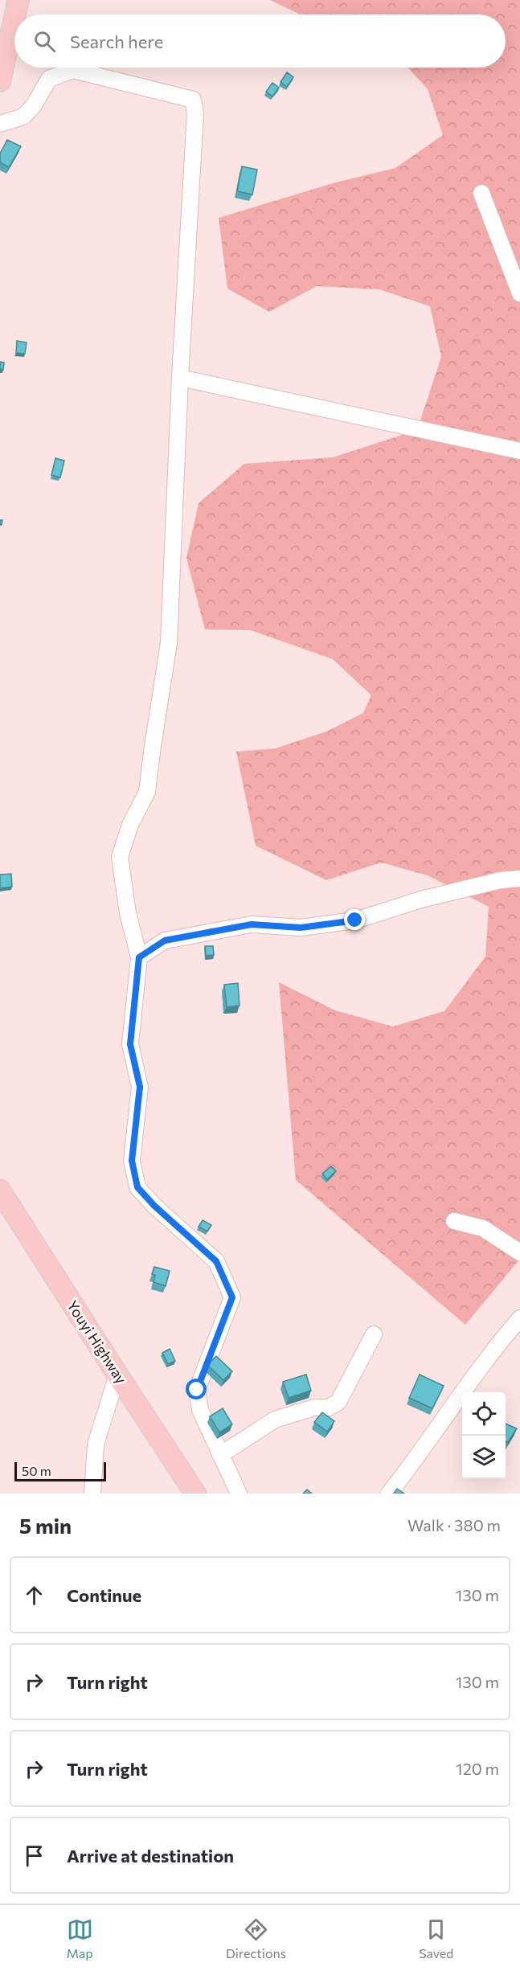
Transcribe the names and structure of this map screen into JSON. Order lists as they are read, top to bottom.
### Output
{
  "streets": {
    "main road": ["Youyi Highway"]
  },
  "scale_bar": "50 m",
  "page": {
    "search": "Search here",
    "scale": "50 m",
    "heading": ["5 min", "Walk · 380 m"],
    "list": [
      ["Continue", "130 m"],
      ["Turn right", "130 m"],
      ["Turn right", "120 m"],
      "Arrive at destination"
    ],
    "nav": ["Map", "Directions", "Saved"]
  }
}
